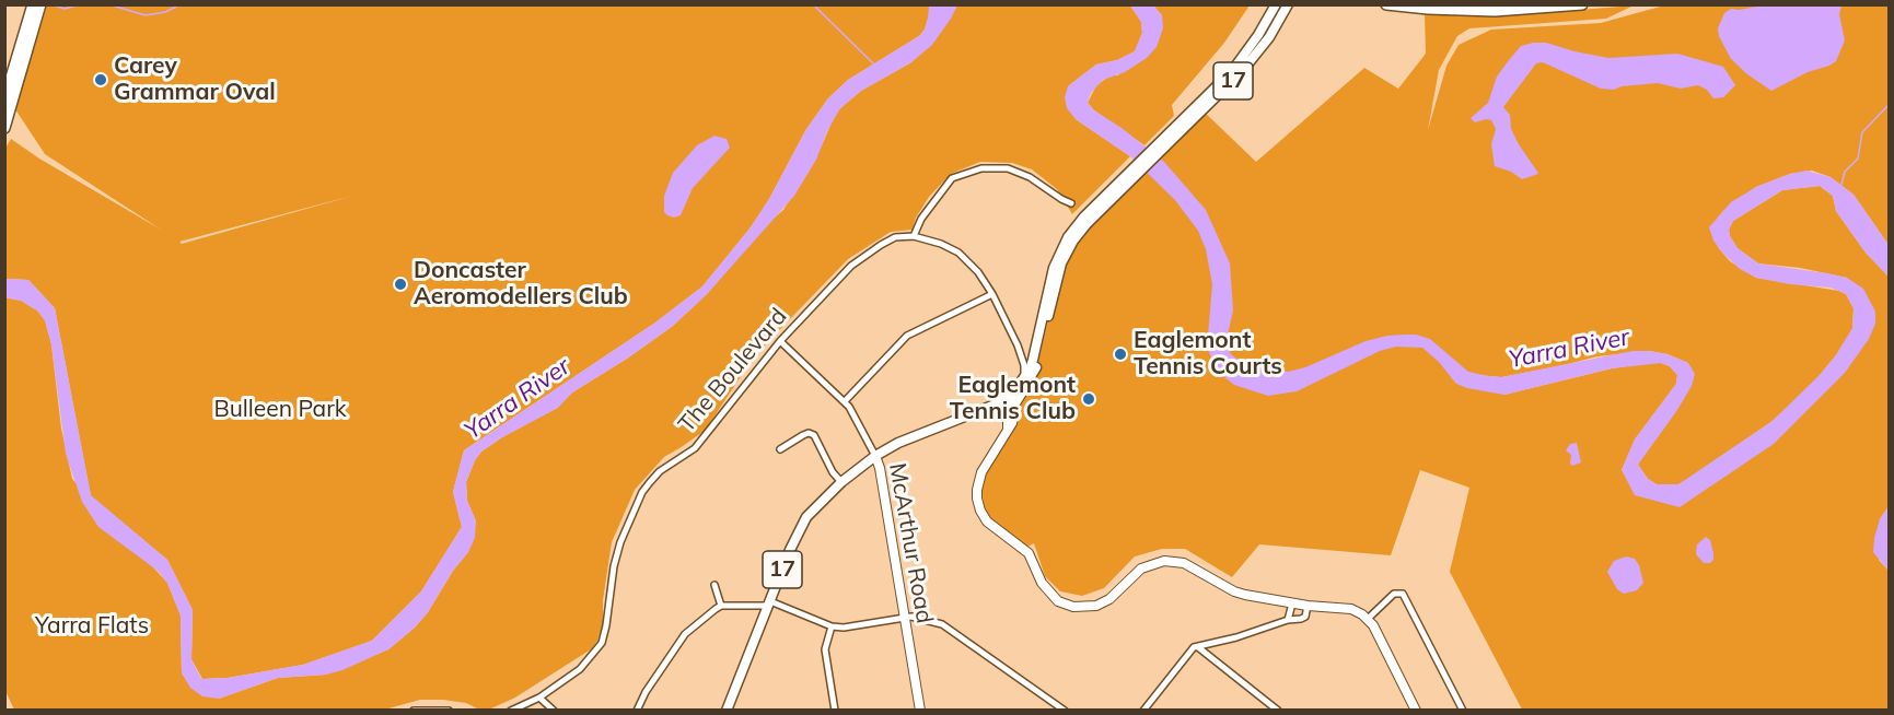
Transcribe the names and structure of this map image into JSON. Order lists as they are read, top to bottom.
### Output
{
  "streets": {
    "main road": ["17"],
    "street": ["The Boulevard", "McArthur Road"]
  },
  "crossings": [
    ["17", "McArthur Road"],
    ["The Boulevard", "McArthur Road"]
  ],
  "water": ["Yarra River"],
  "parks": ["Bulleen Park", "Yarra Flats"],
  "places": [
    "Carey Grammar Oval",
    "Doncaster Aeromodellers Club",
    "Eaglemont Tennis Courts",
    "Eaglemont Tennis Club"
  ]
}
